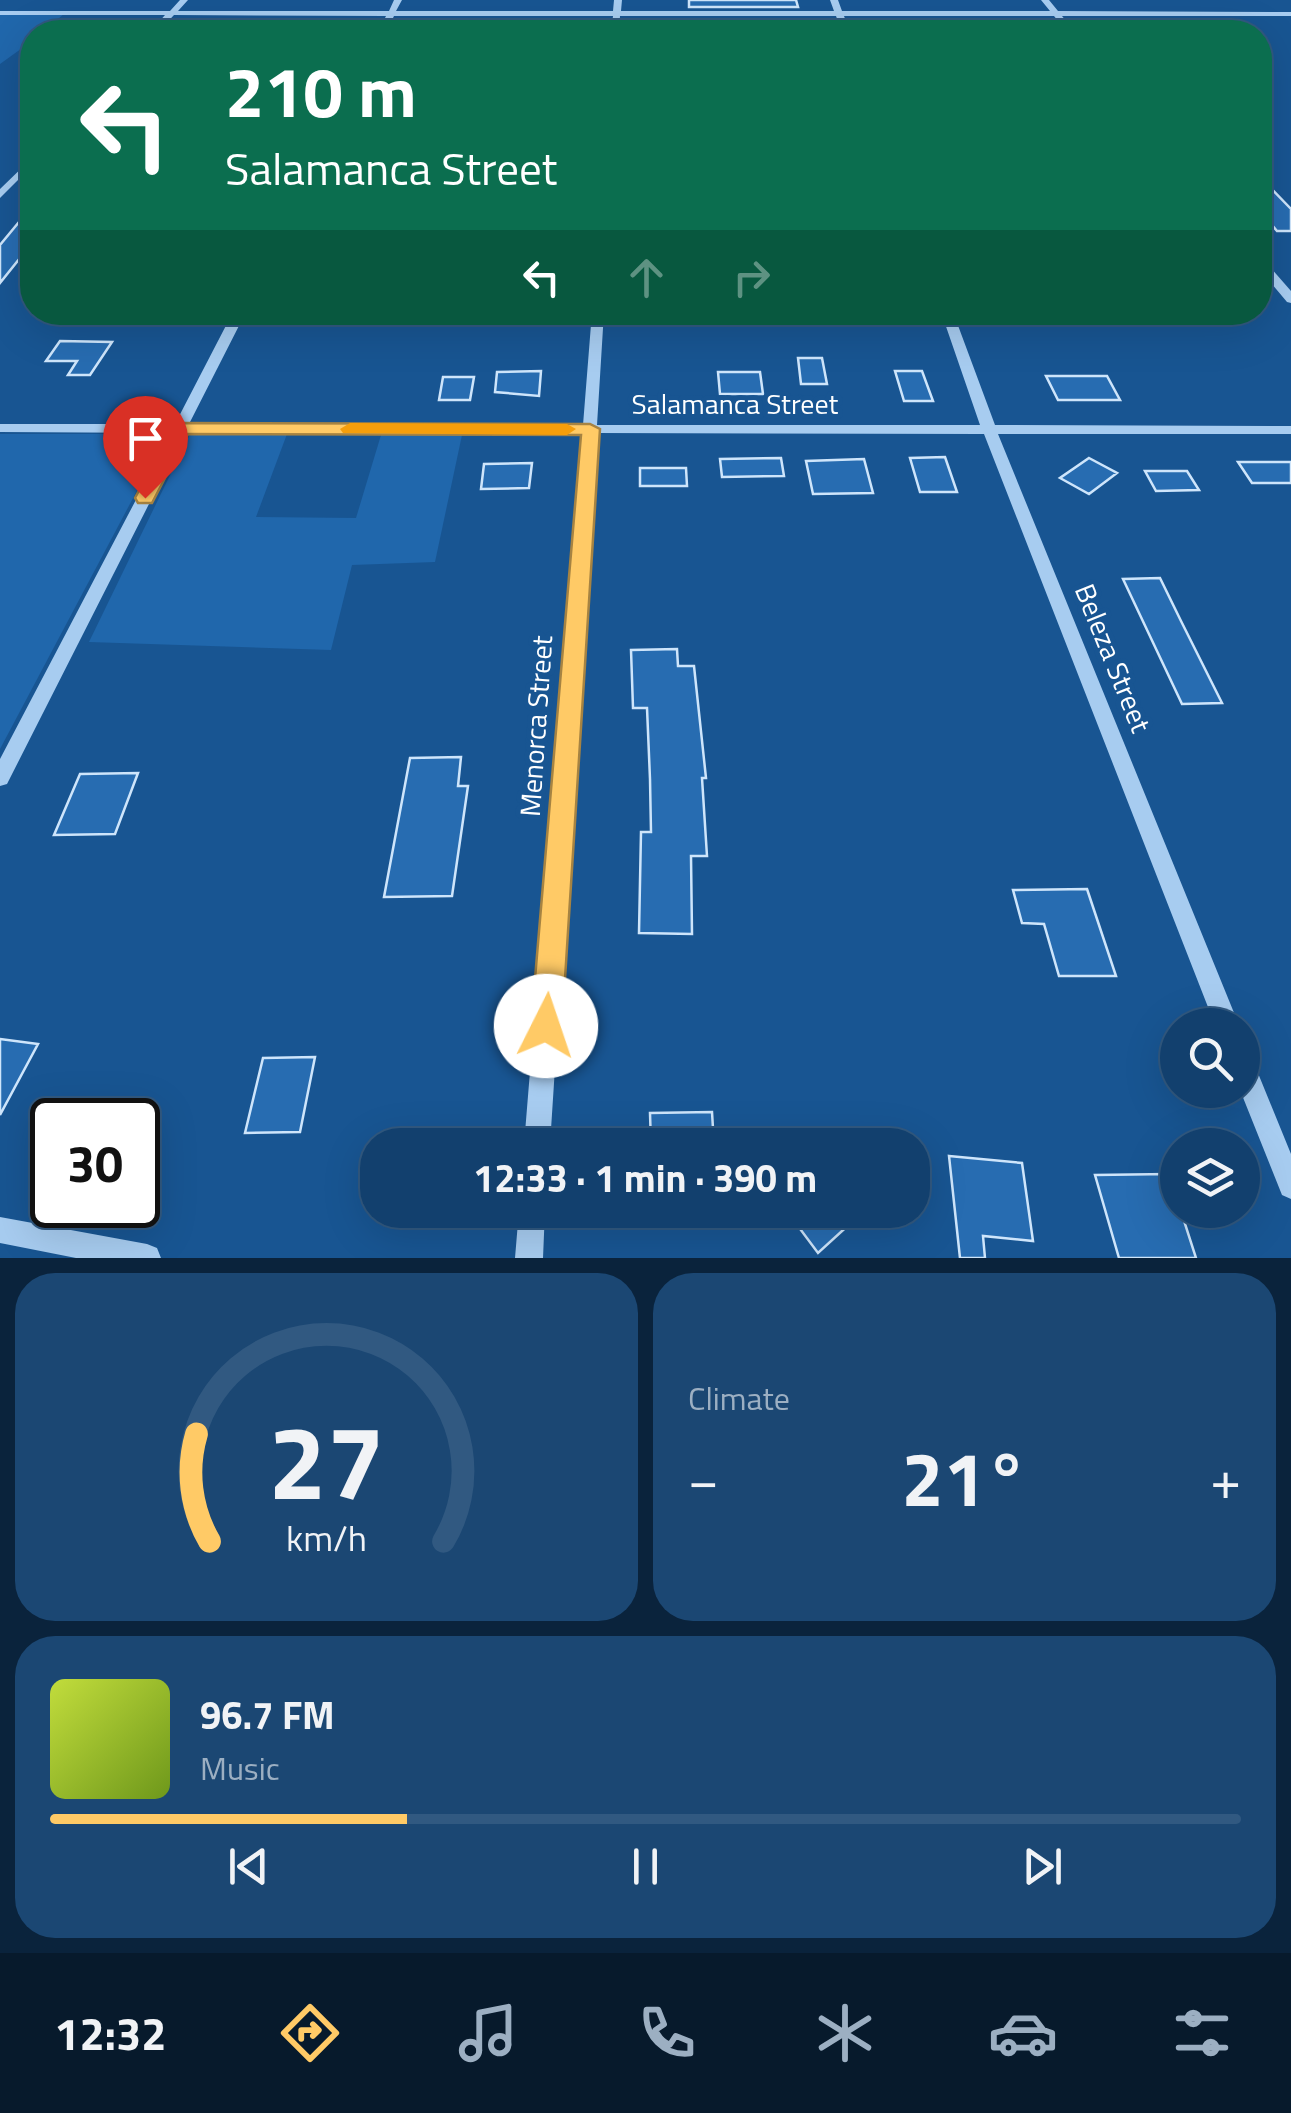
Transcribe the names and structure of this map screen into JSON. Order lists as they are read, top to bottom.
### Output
{
  "streets": {
    "street": ["Salamanca Street", "Beleza Street", "Menorca Street"]
  },
  "crossings": [
    ["Salamanca Street", "Beleza Street"],
    ["Salamanca Street", "Menorca Street"]
  ],
  "page": {
    "turn": ["210 m", "Salamanca Street"],
    "limit": "30",
    "trip": "12:33 · 1 min · 390 m",
    "tile": "Climate",
    "heat": ["−", "21°", "+"],
    "song": ["96.7 FM", "Music"],
    "tabs": "12:32",
    "gauge": ["27", "km/h"]
  }
}
